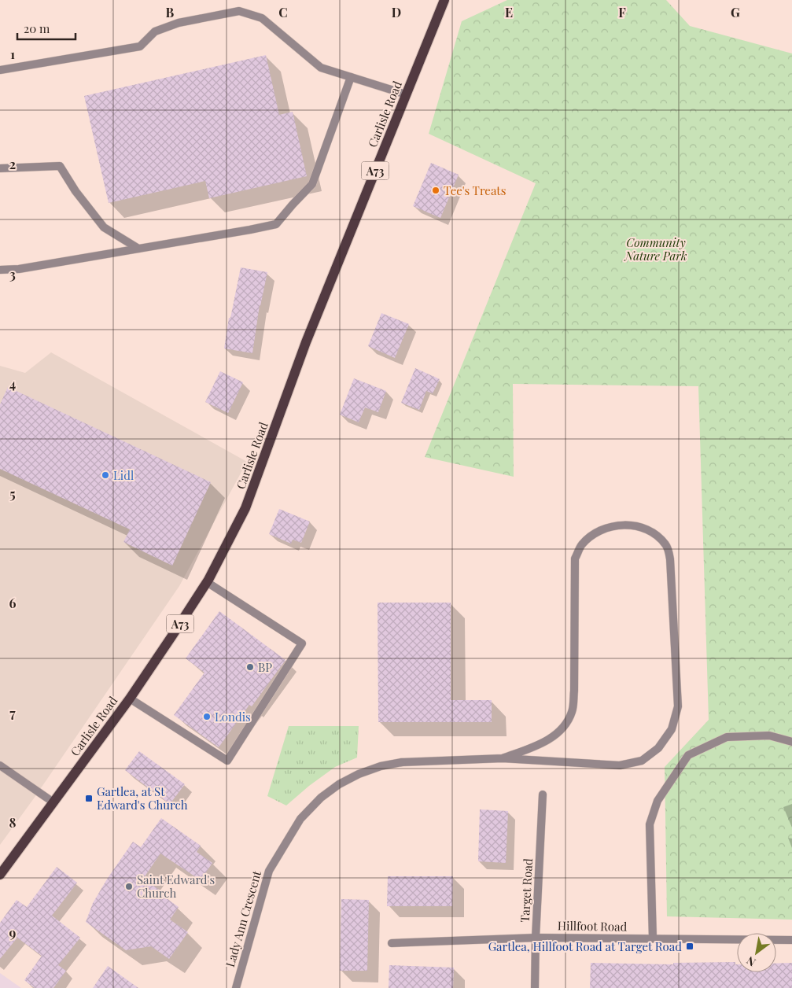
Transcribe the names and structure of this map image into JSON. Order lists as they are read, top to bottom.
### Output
{
  "streets": {
    "main road": ["Carlisle Road", "A73"],
    "street": ["Target Road", "Lady Ann Crescent", "Hillfoot Road"]
  },
  "crossings": [
    ["Target Road", "Hillfoot Road"]
  ],
  "parks": ["Community Nature Park"],
  "places": {
    "other": [
      "Tee's Treats",
      "Lidl",
      "BP",
      "Londis",
      "Saint Edward's Church"
    ],
    "transit": ["Gartlea, at St Edward's Church", "Gartlea, Hillfoot Road at Target Road"]
  },
  "scale_bar": "20 m",
  "north": "bottom left",
  "grid": {
    "columns": [
      "B",
      "C",
      "D",
      "E",
      "F",
      "G"
    ],
    "rows": [
      "1",
      "2",
      "3",
      "4",
      "5",
      "6",
      "7",
      "8",
      "9"
    ]
  }
}
